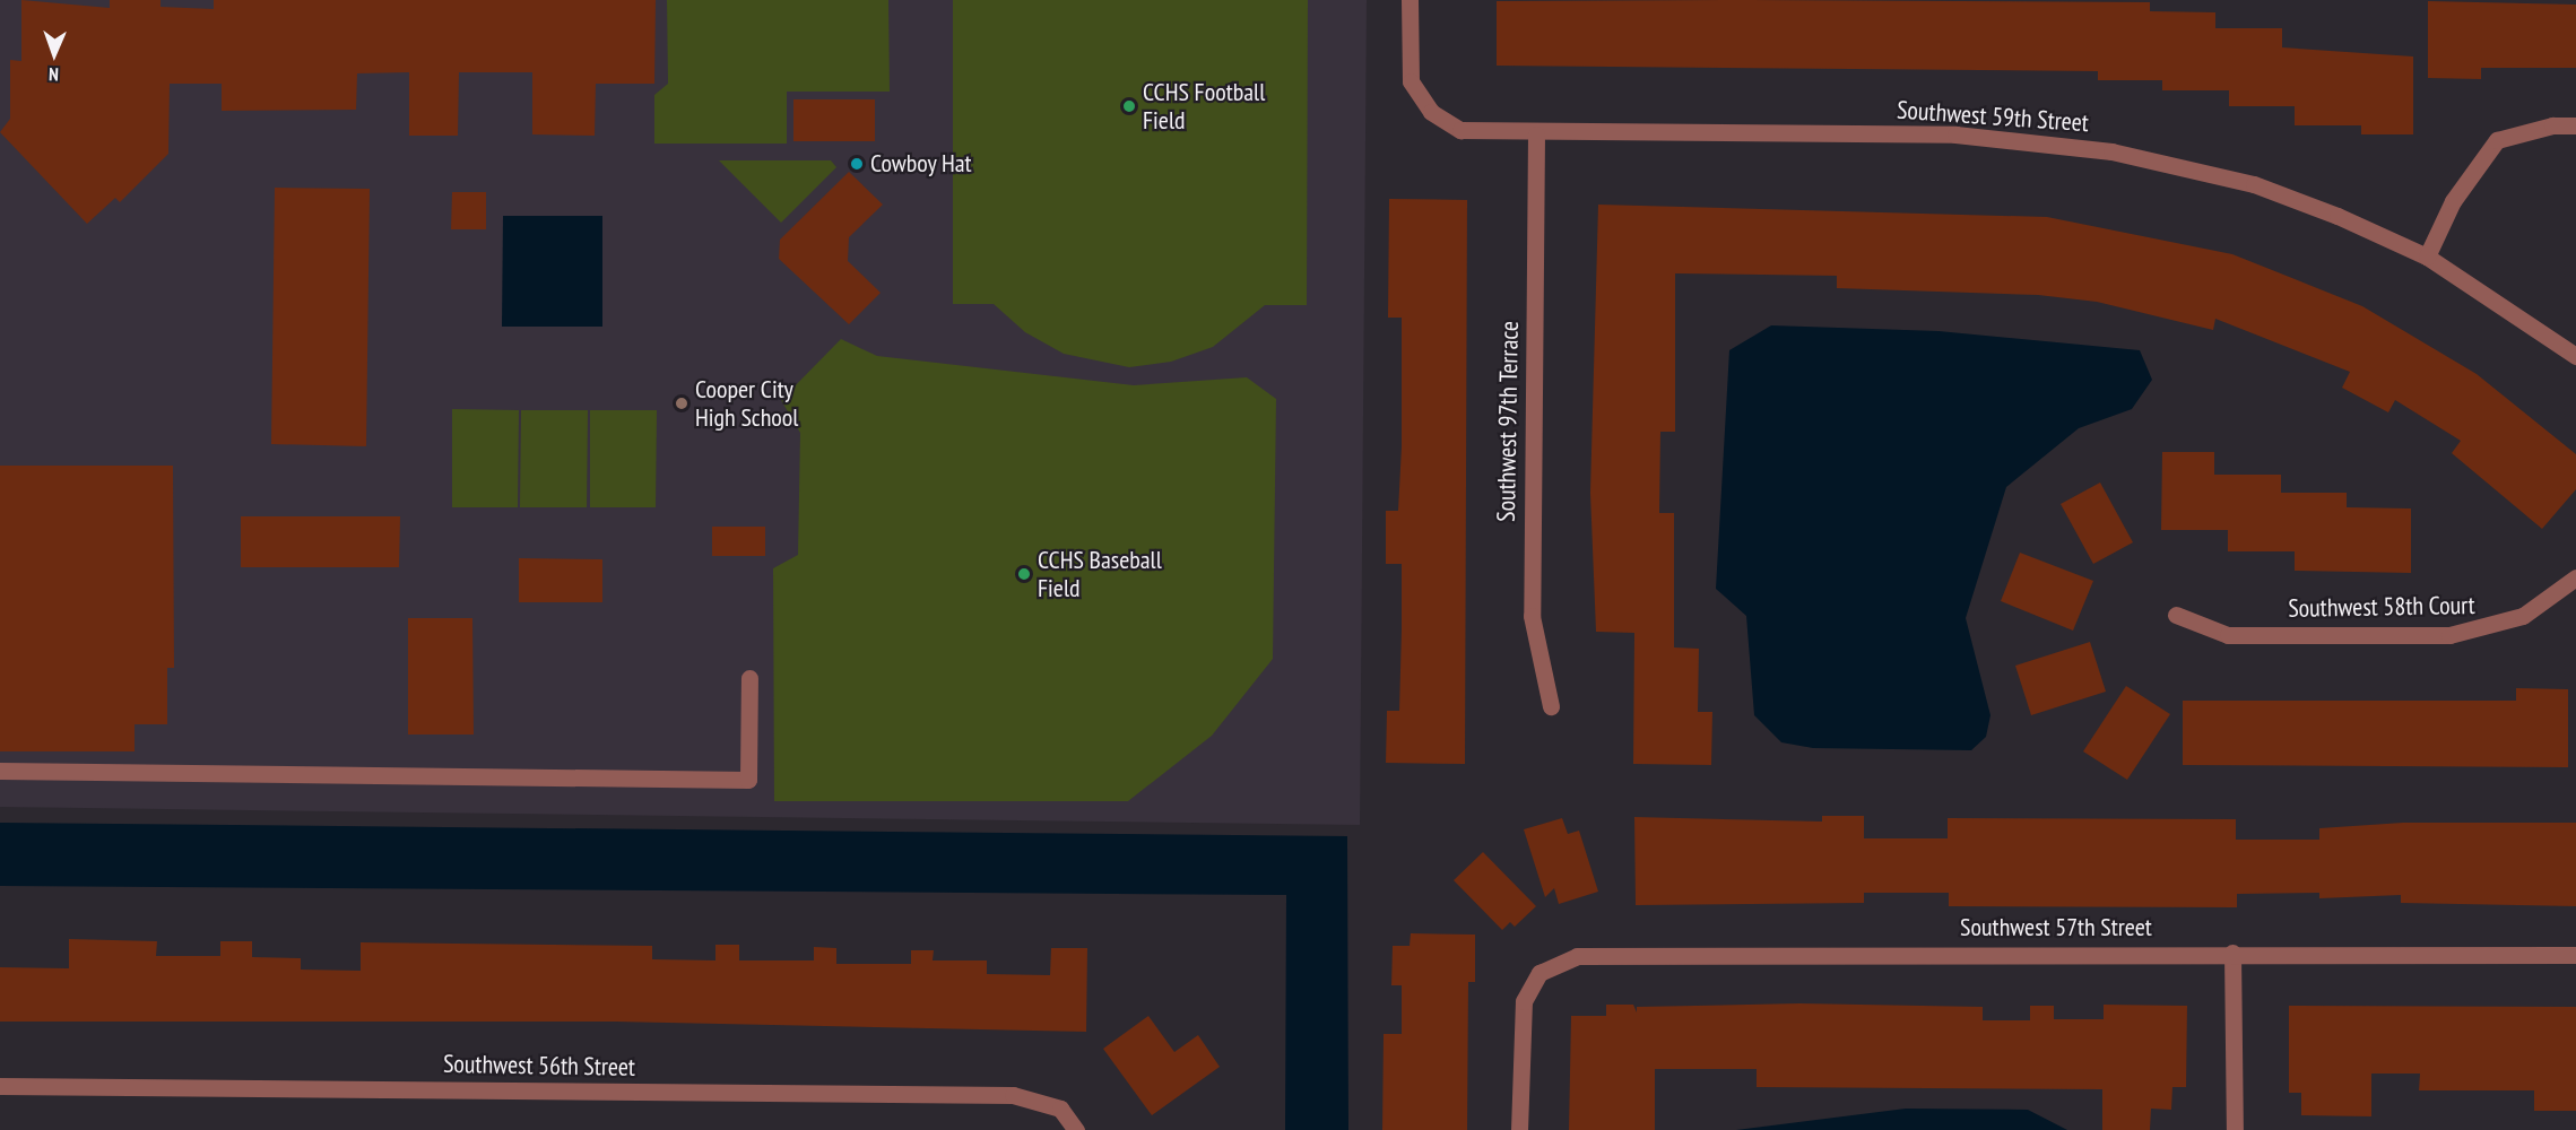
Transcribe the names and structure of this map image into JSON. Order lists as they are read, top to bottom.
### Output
{
  "streets": {
    "street": [
      "Southwest 59th Street",
      "Southwest 97th Terrace",
      "Southwest 58th Court",
      "Southwest 57th Street",
      "Southwest 56th Street"
    ]
  },
  "crossings": [
    ["Southwest 59th Street", "Southwest 97th Terrace"]
  ],
  "places": [
    "CCHS Football Field",
    "Cowboy Hat",
    "Cooper City High School",
    "CCHS Baseball Field"
  ],
  "north": "bottom"
}
